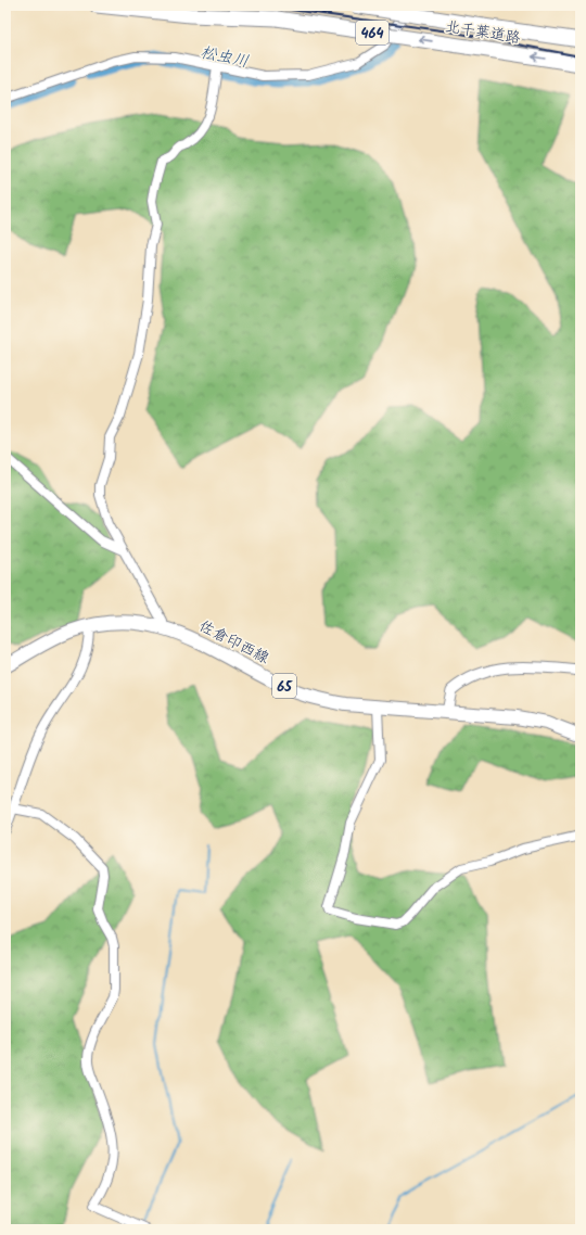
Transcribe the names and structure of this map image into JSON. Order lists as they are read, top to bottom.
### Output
{
  "streets": {
    "highway": ["北千葉道路", "464"],
    "main road": ["佐倉印西線", "65"]
  },
  "water": ["松虫川"]
}
